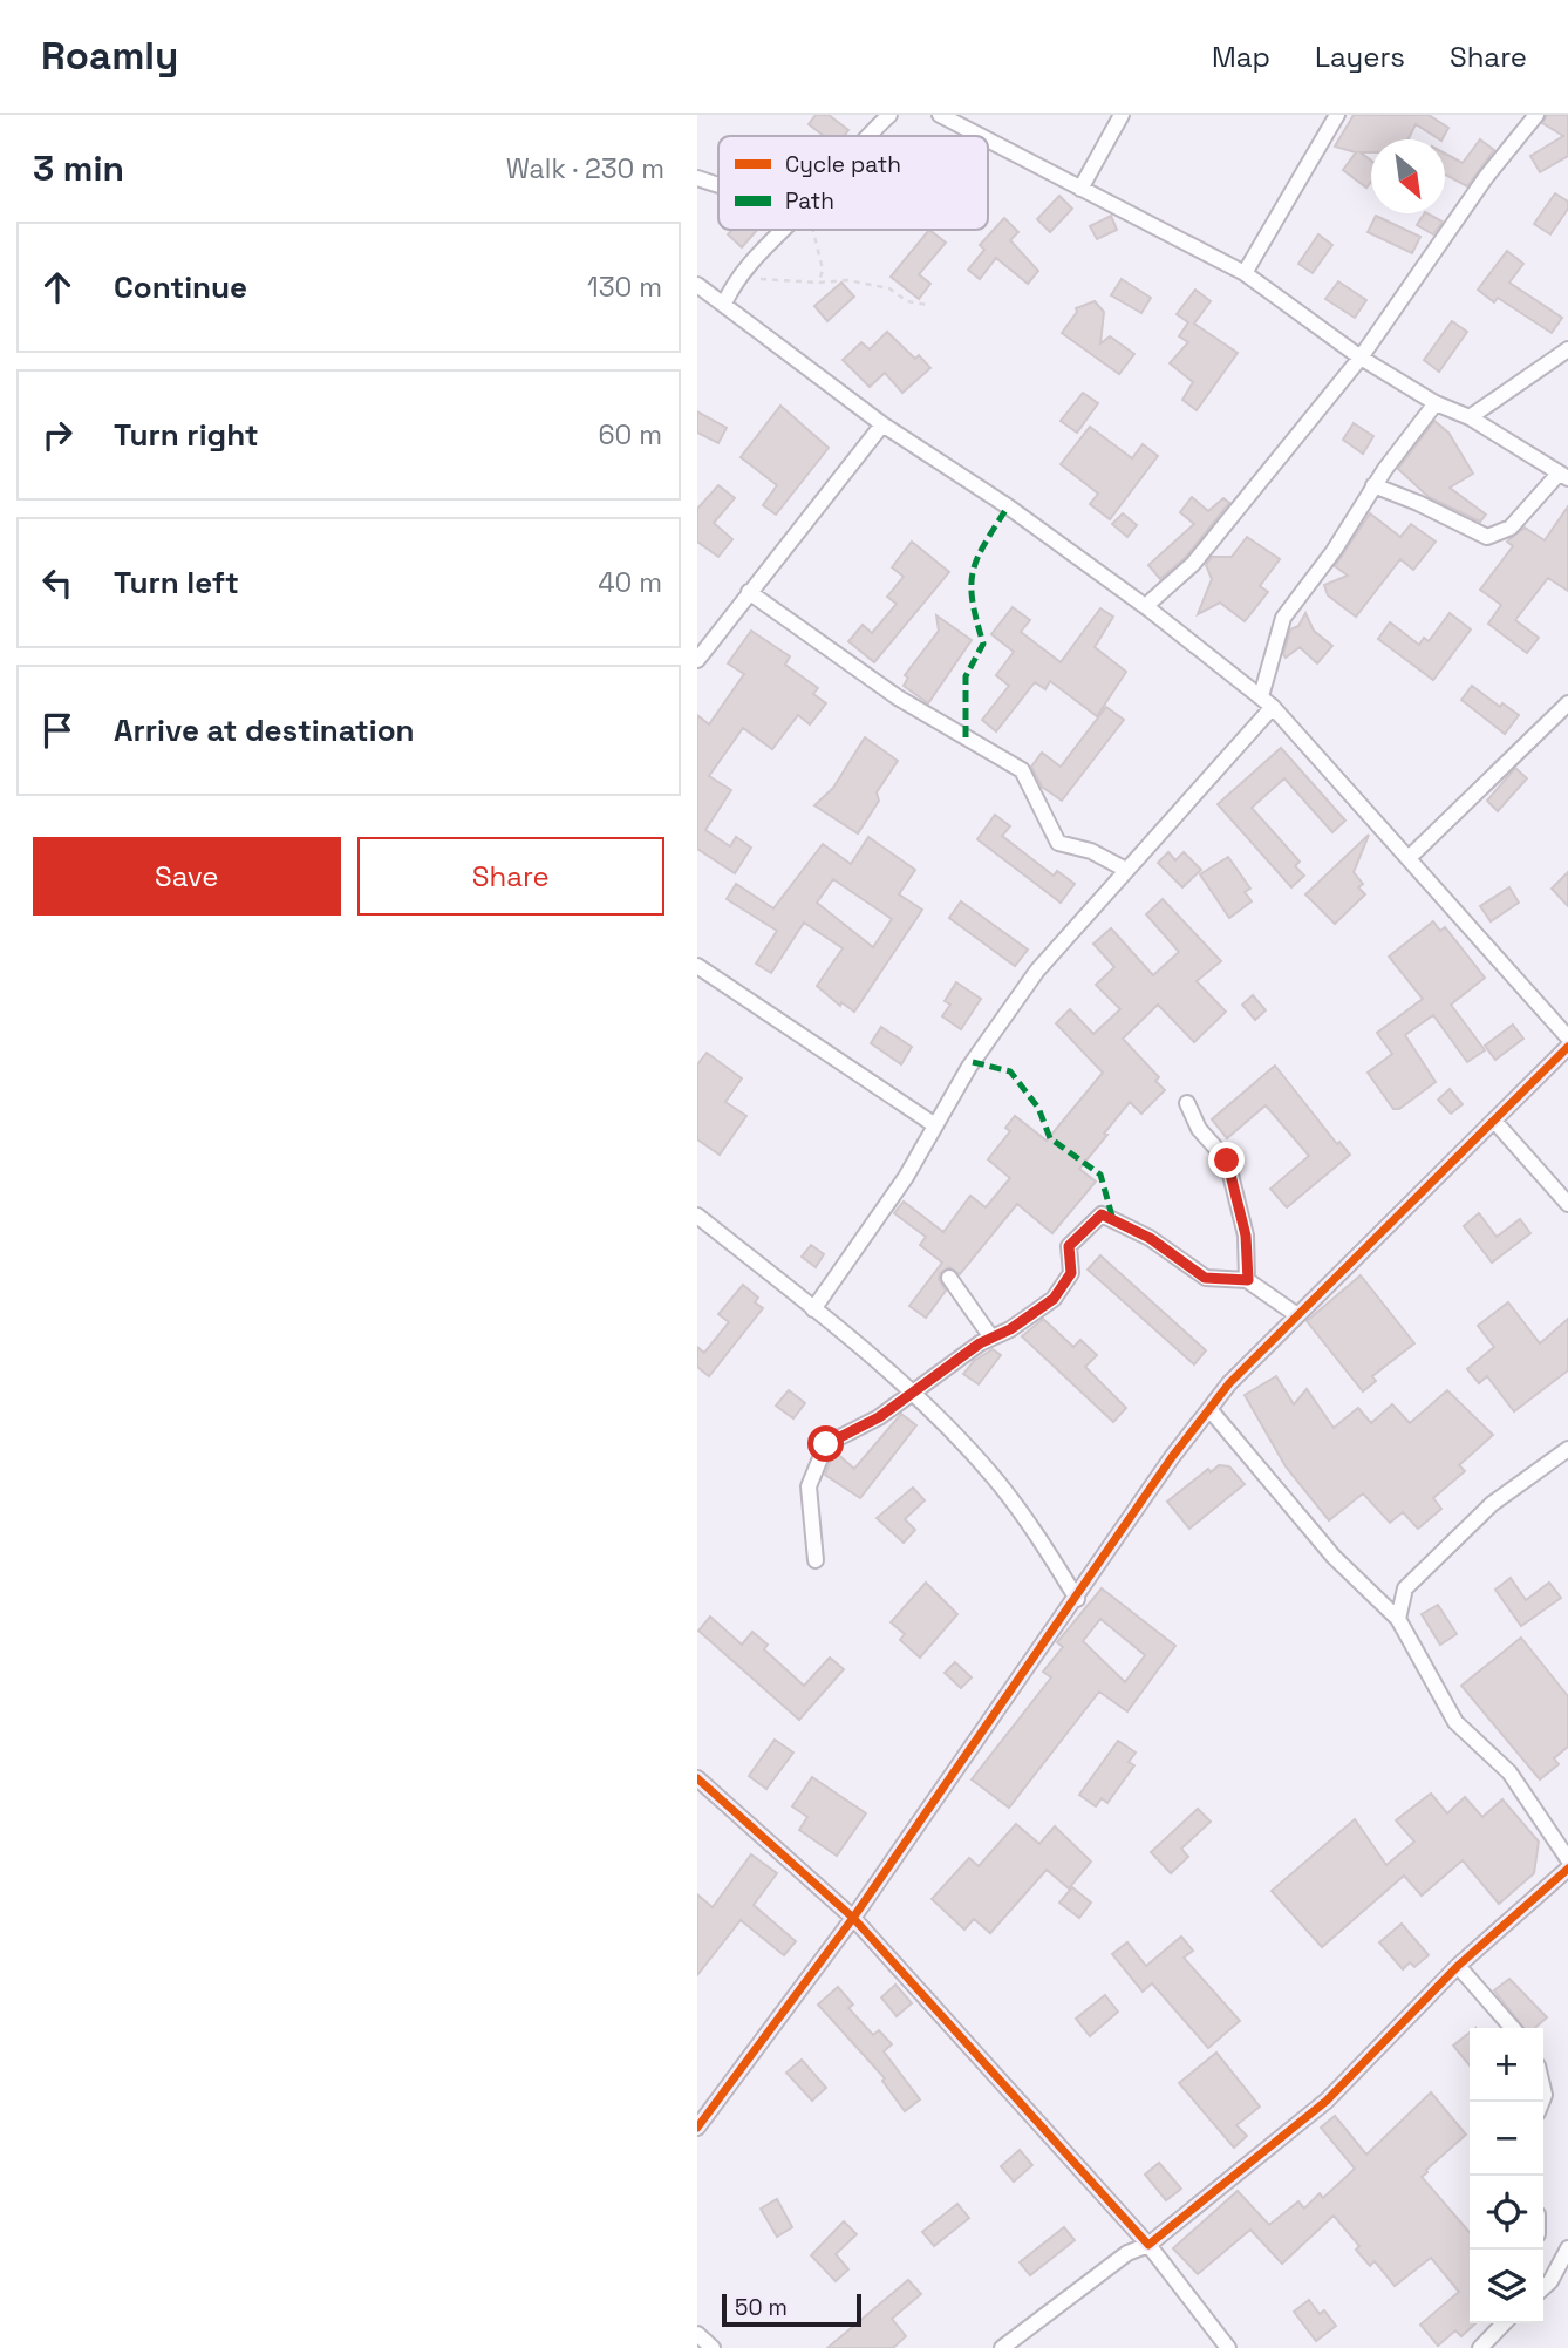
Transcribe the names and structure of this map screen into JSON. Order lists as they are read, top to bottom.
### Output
{
  "legend": ["Cycle path", "Path"],
  "scale_bar": "50 m",
  "north": "bottom right",
  "page": {
    "header": "Roamly",
    "nav": ["Map", "Layers", "Share"],
    "heading": ["3 min", "Walk · 230 m"],
    "list": [
      ["Continue", "130 m"],
      ["Turn right", "60 m"],
      ["Turn left", "40 m"],
      "Arrive at destination"
    ],
    "buttons": ["Save", "Share"],
    "map_buttons": ["+", "−"],
    "scale": "50 m"
  }
}
